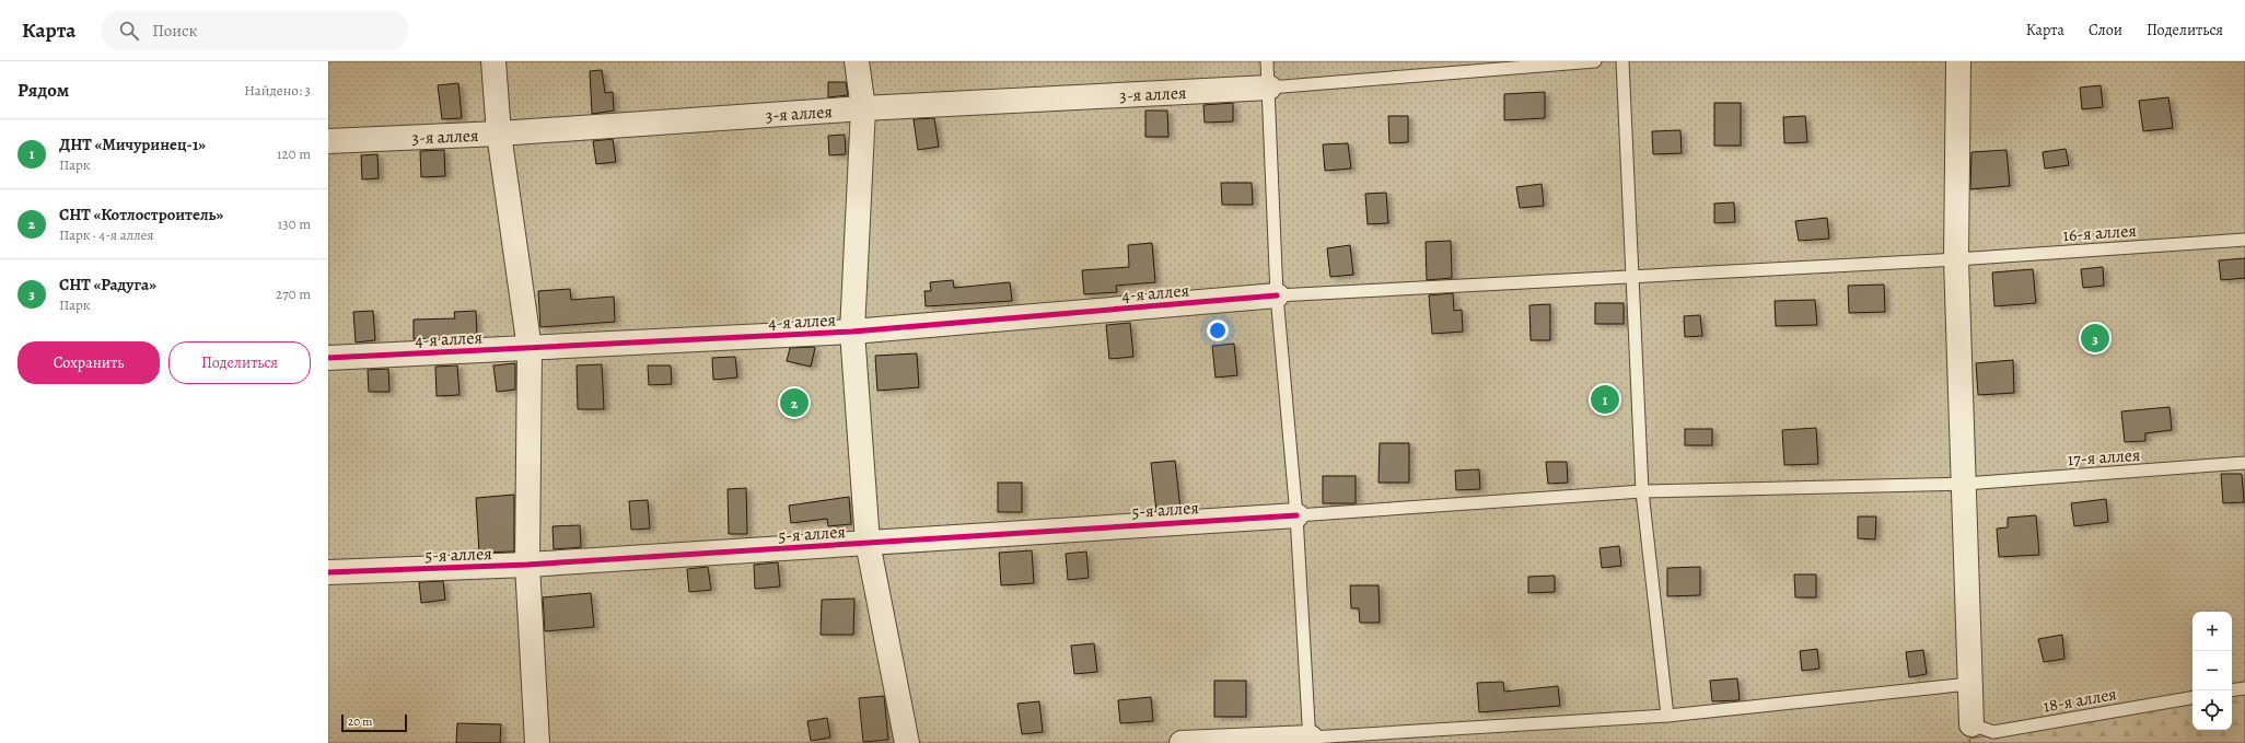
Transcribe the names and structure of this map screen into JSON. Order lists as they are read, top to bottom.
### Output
{
  "streets": {
    "street": ["3-я аллея", "4-я аллея", "5-я аллея"],
    "lane": ["16-я аллея", "17-я аллея", "18-я аллея"]
  },
  "crossings": [
    ["16-я аллея", "4-я аллея"],
    ["17-я аллея", "5-я аллея"]
  ],
  "scale_bar": "20 m",
  "page": {
    "header": "Карта",
    "search": "Поиск",
    "nav": ["Карта", "Слои", "Поделиться"],
    "heading": ["Рядом", "Найдено: 3"],
    "list": [
      {
        "mark": "1",
        "name": "ДНТ «Мичуринец-1»",
        "note": "Парк",
        "value": "120 m"
      },
      {
        "mark": "2",
        "name": "СНТ «Котлостроитель»",
        "note": "Парк · 4-я аллея",
        "value": "130 m"
      },
      {
        "mark": "3",
        "name": "СНТ «Радуга»",
        "note": "Парк",
        "value": "270 m"
      }
    ],
    "pins": ["3", "1", "2"],
    "buttons": ["Сохранить", "Поделиться"],
    "map_buttons": ["+", "−"],
    "scale": "20 m"
  }
}
